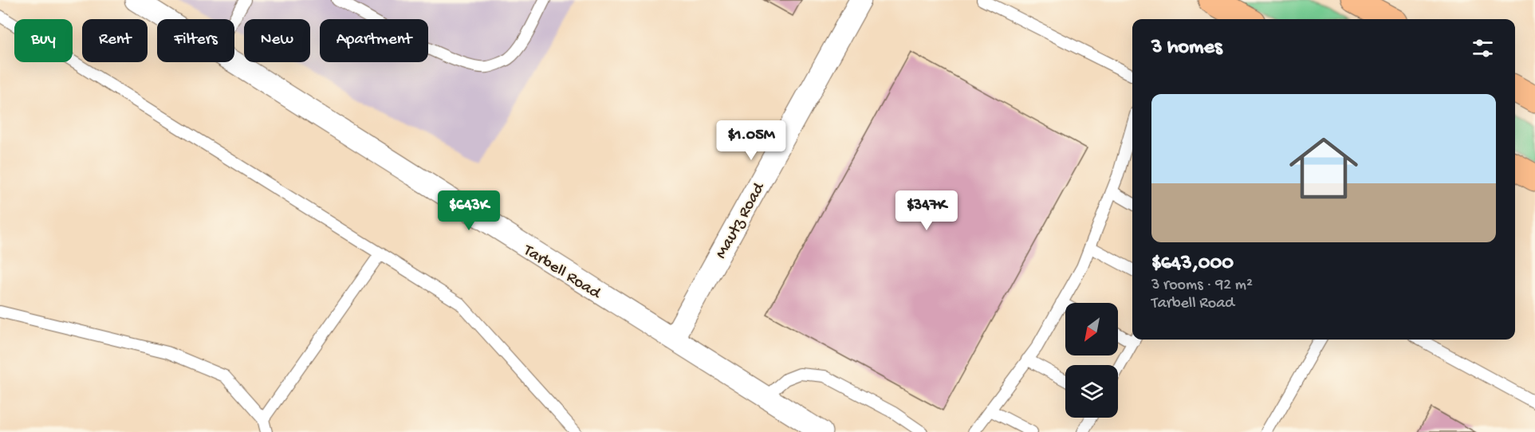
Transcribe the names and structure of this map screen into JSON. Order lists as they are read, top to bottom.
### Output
{
  "streets": {
    "street": ["Mautz Road", "Tarbell Road"]
  },
  "crossings": [
    ["Mautz Road", "Tarbell Road"]
  ],
  "north": "bottom left",
  "page": {
    "chip": [
      "Buy",
      "Rent",
      "Filters",
      "New",
      "Apartment"
    ],
    "heading": "3 homes",
    "list": [
      {
        "name": "$643,000",
        "note": "3 rooms · 92 m² · Tarbell Road"
      }
    ],
    "price": ["$1.05M", "$643K", "$347K"]
  }
}
